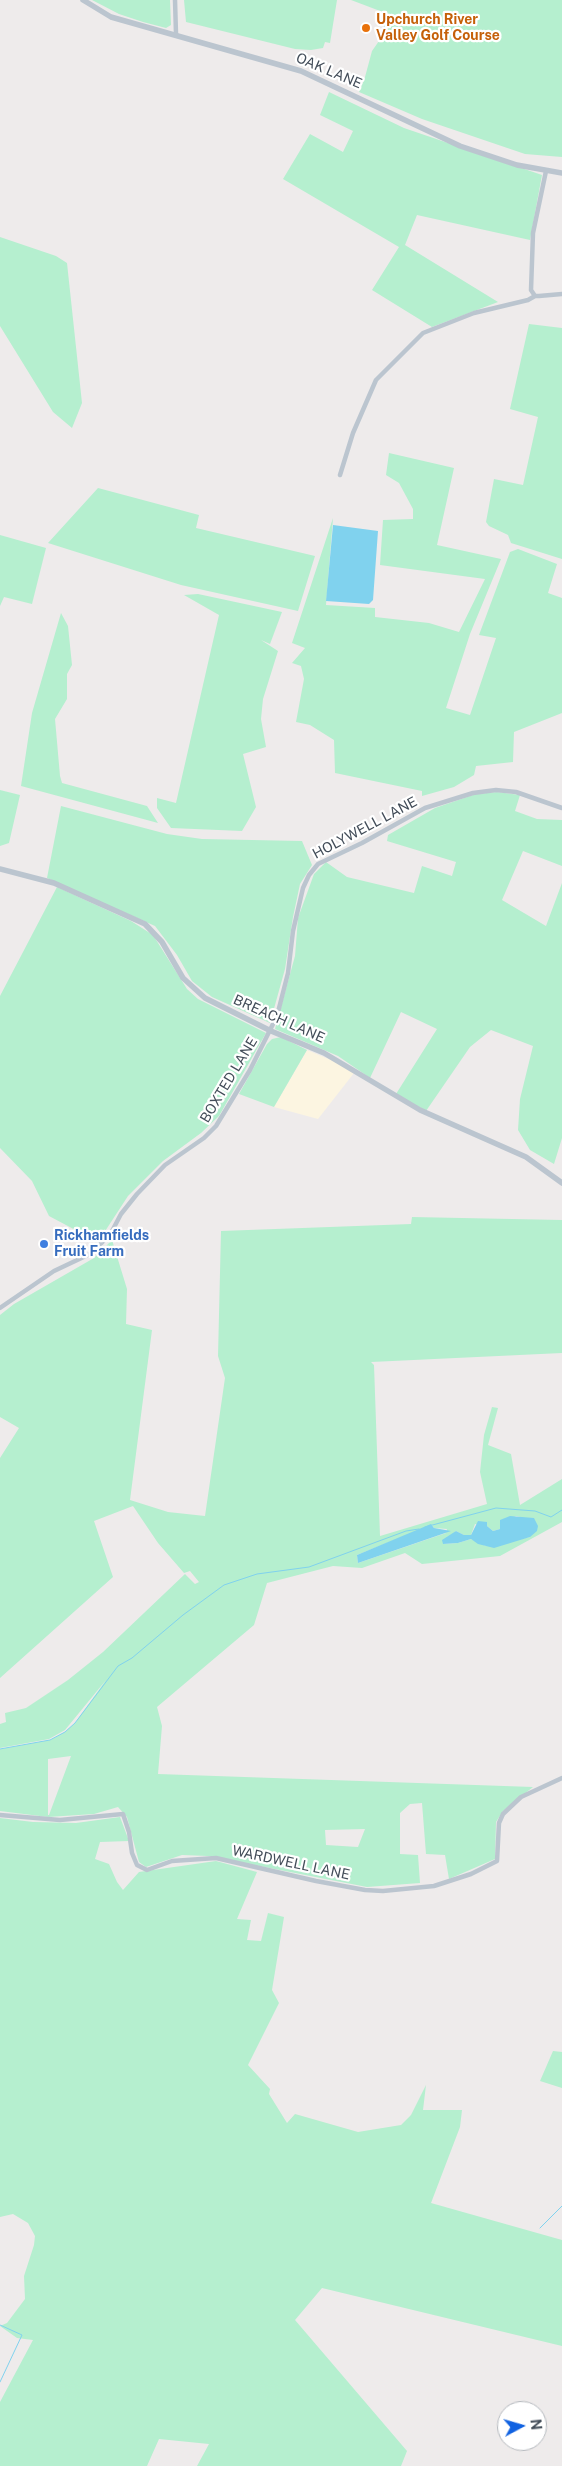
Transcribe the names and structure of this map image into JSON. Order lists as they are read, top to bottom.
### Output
{
  "streets": {
    "street": [
      "OAK LANE",
      "HOLYWELL LANE",
      "BREACH LANE",
      "BOXTED LANE",
      "WARDWELL LANE"
    ]
  },
  "crossings": [
    ["HOLYWELL LANE", "BREACH LANE"],
    ["HOLYWELL LANE", "BOXTED LANE"],
    ["BREACH LANE", "BOXTED LANE"]
  ],
  "places": ["Upchurch River Valley Golf Course", "Rickhamfields Fruit Farm"],
  "north": "right"
}
